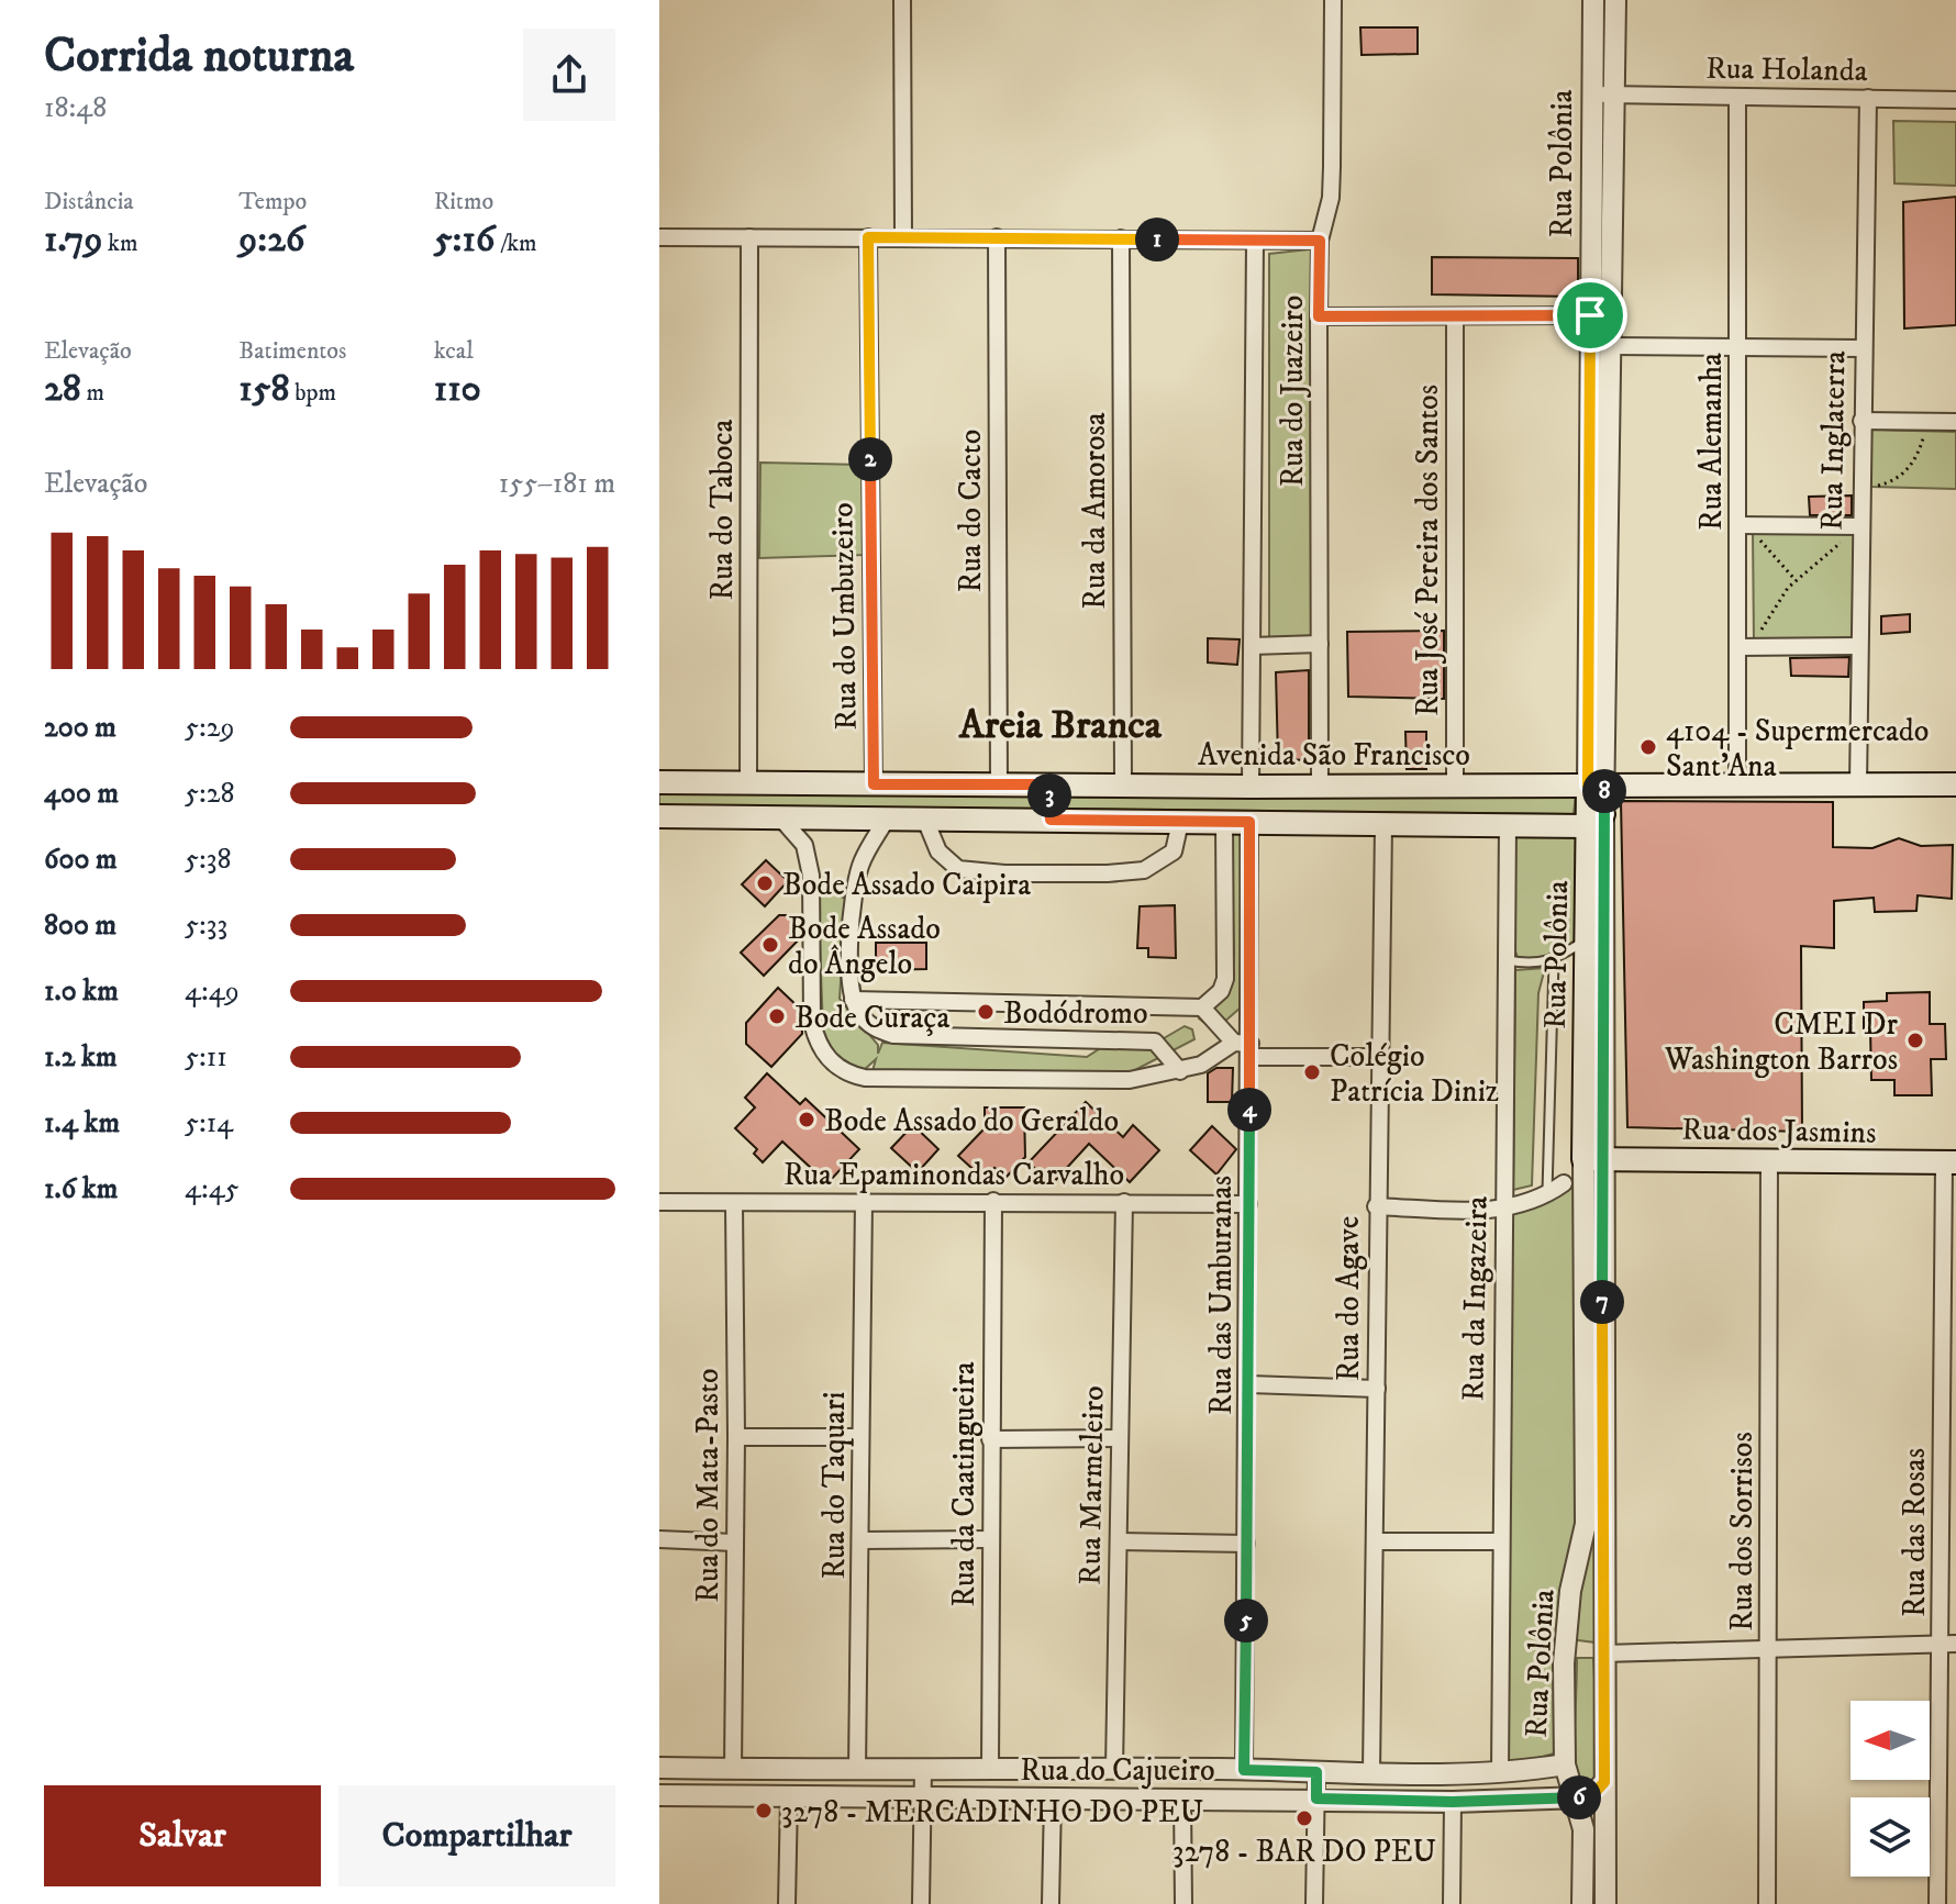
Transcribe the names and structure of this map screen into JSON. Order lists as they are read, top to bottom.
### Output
{
  "streets": {
    "main road": ["Rua Polônia", "Avenida São Francisco", "Rua dos Jasmins"],
    "street": [
      "Rua Holanda",
      "Rua do Juazeiro",
      "Rua Inglaterra",
      "Rua Alemanha",
      "Rua do Taboca",
      "Rua do Cacto",
      "Rua da Amorosa",
      "Rua José Pereira dos Santos",
      "Rua do Umbuzeiro",
      "Rua Epaminondas Carvalho",
      "Rua das Umburanas",
      "Rua do Agave",
      "Rua da Ingazeira",
      "Rua da Caatingueira",
      "Rua do Mata-Pasto",
      "Rua do Taquari",
      "Rua Marmeleiro",
      "Rua dos Sorrisos",
      "Rua das Rosas",
      "Rua do Cajueiro"
    ]
  },
  "crossings": [
    ["Rua Holanda", "Rua Polônia"],
    ["Rua Holanda", "Rua Inglaterra"],
    ["Rua Holanda", "Rua Alemanha"],
    ["Rua Polônia", "Avenida São Francisco"],
    ["Rua Polônia", "Rua dos Jasmins"],
    ["Rua Polônia", "Rua do Cajueiro"],
    ["Rua do Juazeiro", "Avenida São Francisco"],
    ["Rua Inglaterra", "Avenida São Francisco"],
    ["Rua Alemanha", "Avenida São Francisco"],
    ["Rua do Taboca", "Avenida São Francisco"],
    ["Rua do Cacto", "Avenida São Francisco"],
    ["Rua da Amorosa", "Avenida São Francisco"],
    ["Rua José Pereira dos Santos", "Avenida São Francisco"],
    ["Rua do Umbuzeiro", "Avenida São Francisco"],
    ["Rua dos Jasmins", "Rua dos Sorrisos"],
    ["Rua dos Jasmins", "Rua das Rosas"],
    ["Rua Epaminondas Carvalho", "Rua das Umburanas"],
    ["Rua Epaminondas Carvalho", "Rua da Caatingueira"],
    ["Rua Epaminondas Carvalho", "Rua do Mata-Pasto"],
    ["Rua Epaminondas Carvalho", "Rua do Taquari"],
    ["Rua Epaminondas Carvalho", "Rua Marmeleiro"],
    ["Rua das Umburanas", "Rua do Cajueiro"],
    ["Rua do Agave", "Rua do Cajueiro"],
    ["Rua da Ingazeira", "Rua do Cajueiro"],
    ["Rua da Caatingueira", "Rua do Cajueiro"],
    ["Rua do Mata-Pasto", "Rua do Cajueiro"],
    ["Rua do Taquari", "Rua do Cajueiro"],
    ["Rua Marmeleiro", "Rua do Cajueiro"]
  ],
  "districts": ["Areia Branca"],
  "places": [
    "4104 - Supermercado Sant'Ana",
    "Bode Assado Caipira",
    "Bode Assado do Ângelo",
    "Bodódromo",
    "Bode Curaça",
    "CMEI Dr Washington Barros",
    "Colégio Patrícia Diniz",
    "Bode Assado do Geraldo",
    "3278 - MERCADINHO DO PEU",
    "3278 - BAR DO PEU"
  ],
  "north": "left",
  "page": {
    "heading": ["Corrida noturna", "18:48"],
    "stats": [
      ["Distância", "1.79 km"],
      ["Tempo", "9:26"],
      ["Ritmo", "5:16 /km"],
      ["Elevação", "28 m"],
      ["Batimentos", "158 bpm"],
      ["kcal", "110"]
    ],
    "pins": [
      "1",
      "2",
      "8",
      "3",
      "4",
      "7",
      "5",
      "6"
    ],
    "chart": ["Elevação", "155–181 m"],
    "list": [
      {
        "name": "200 m",
        "note": "5:29"
      },
      {
        "name": "400 m",
        "note": "5:28"
      },
      {
        "name": "600 m",
        "note": "5:38"
      },
      {
        "name": "800 m",
        "note": "5:33"
      },
      {
        "name": "1.0 km",
        "note": "4:49"
      },
      {
        "name": "1.2 km",
        "note": "5:11"
      },
      {
        "name": "1.4 km",
        "note": "5:14"
      },
      {
        "name": "1.6 km",
        "note": "4:45"
      }
    ],
    "buttons": ["Salvar", "Compartilhar"]
  }
}
